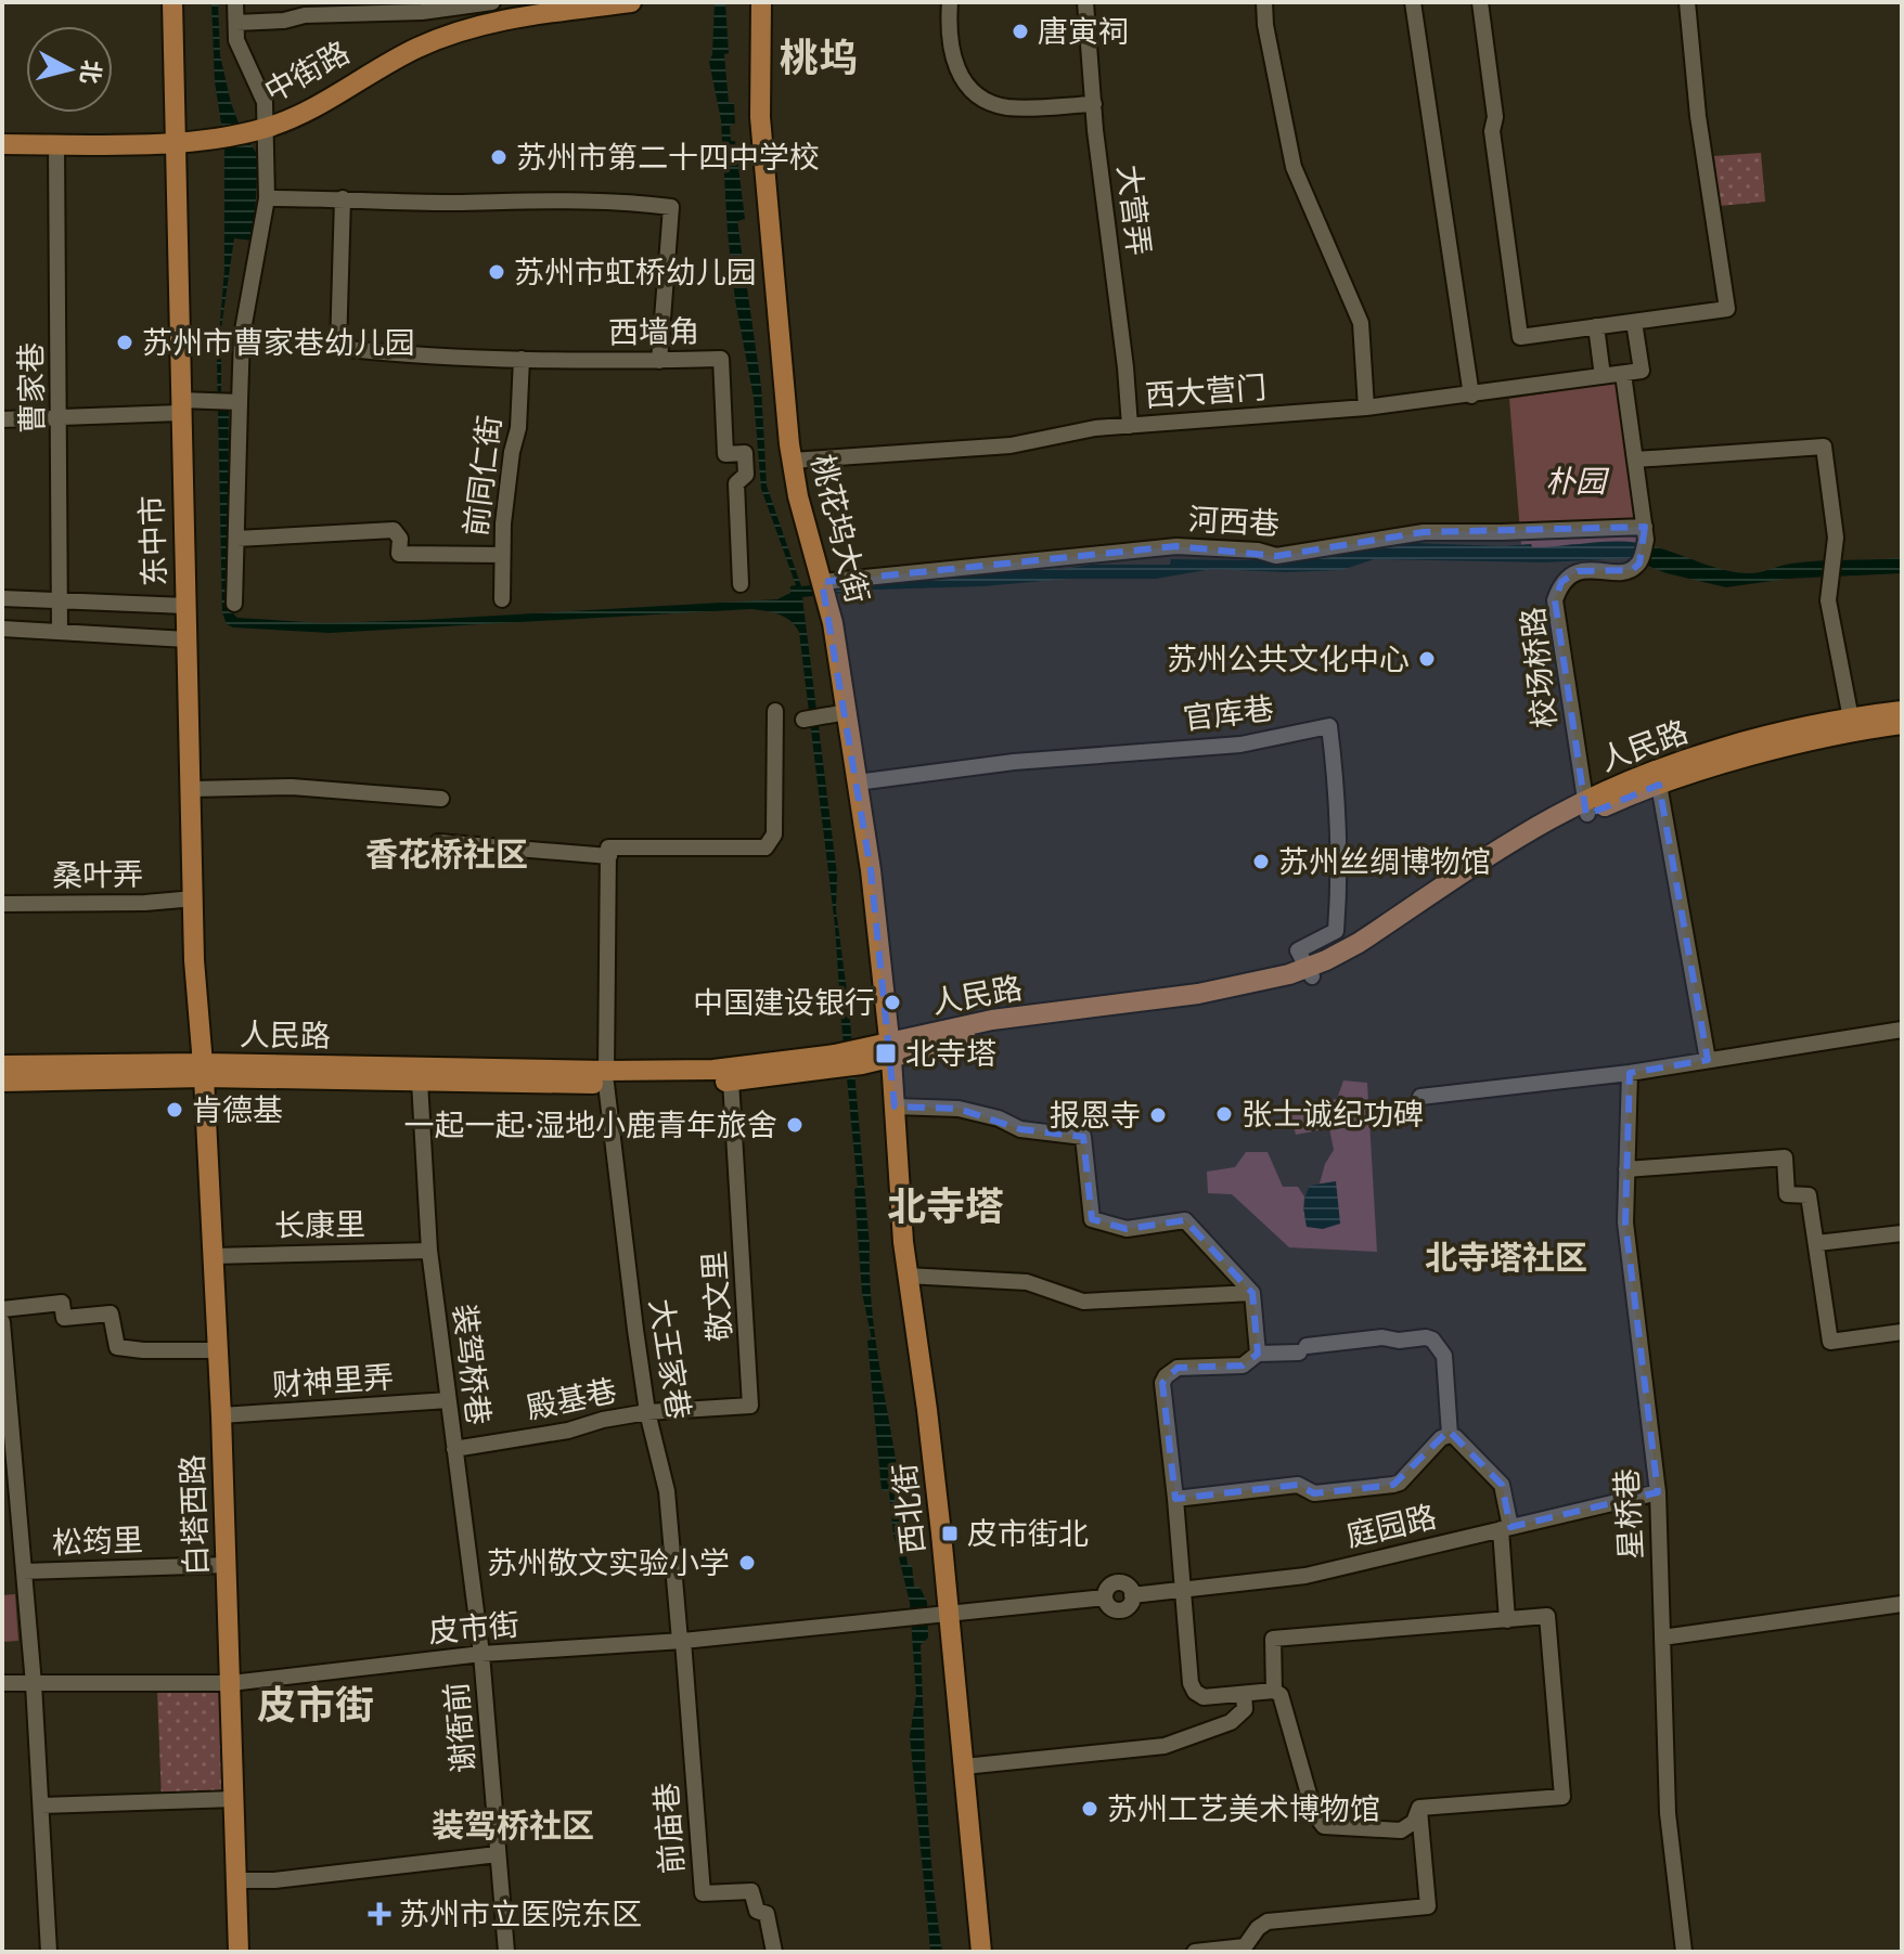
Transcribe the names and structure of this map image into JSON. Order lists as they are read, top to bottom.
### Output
{
  "streets": {
    "main road": [
      "中街路",
      "桃花坞大街",
      "东中市",
      "人民路",
      "西北街",
      "白塔西路"
    ],
    "street": [
      "大营弄",
      "西墙角",
      "曹家巷",
      "西大营门",
      "前同仁街",
      "河西巷",
      "校场桥路",
      "官库巷",
      "桑叶弄",
      "长康里",
      "敬文里",
      "大王家巷",
      "装驾桥巷",
      "财神里弄",
      "殿基巷",
      "星桥巷",
      "庭园路",
      "松筠里",
      "皮市街",
      "谢衙前",
      "前庙巷"
    ]
  },
  "crossings": [
    ["中街路", "曹家巷"],
    ["中街路", "东中市"],
    ["大营弄", "西大营门"],
    ["西墙角", "前同仁街"],
    ["西大营门", "桃花坞大街"],
    ["西大营门", "校场桥路"],
    ["河西巷", "桃花坞大街"],
    ["河西巷", "校场桥路"],
    ["桃花坞大街", "官库巷"],
    ["桃花坞大街", "人民路"],
    ["桃花坞大街", "西北街"],
    ["东中市", "人民路"],
    ["东中市", "桑叶弄"],
    ["东中市", "白塔西路"],
    ["校场桥路", "人民路"],
    ["官库巷", "人民路"],
    ["人民路", "敬文里"],
    ["人民路", "大王家巷"],
    ["人民路", "装驾桥巷"],
    ["人民路", "西北街"],
    ["人民路", "白塔西路"],
    ["长康里", "装驾桥巷"],
    ["长康里", "白塔西路"],
    ["敬文里", "大王家巷"],
    ["敬文里", "殿基巷"],
    ["大王家巷", "殿基巷"],
    ["大王家巷", "皮市街"],
    ["大王家巷", "前庙巷"],
    ["装驾桥巷", "财神里弄"],
    ["装驾桥巷", "殿基巷"],
    ["装驾桥巷", "皮市街"],
    ["装驾桥巷", "谢衙前"],
    ["财神里弄", "白塔西路"],
    ["西北街", "庭园路"],
    ["西北街", "皮市街"],
    ["星桥巷", "庭园路"],
    ["白塔西路", "松筠里"],
    ["白塔西路", "皮市街"],
    ["庭园路", "皮市街"],
    ["皮市街", "谢衙前"],
    ["皮市街", "前庙巷"]
  ],
  "districts": [
    "桃坞",
    "香花桥社区",
    "北寺塔",
    "北寺塔社区",
    "皮市街",
    "装驾桥社区"
  ],
  "parks": ["朴园"],
  "places": {
    "other": [
      "唐寅祠",
      "苏州市第二十四中学校",
      "苏州市虹桥幼儿园",
      "苏州市曹家巷幼儿园",
      "苏州公共文化中心",
      "苏州丝绸博物馆",
      "中国建设银行",
      "肯德基",
      "张士诚纪功碑",
      "报恩寺",
      "一起一起·湿地小鹿青年旅舍",
      "苏州敬文实验小学",
      "苏州工艺美术博物馆"
    ],
    "transit": ["北寺塔", "皮市街北"],
    "health": ["苏州市立医院东区"]
  },
  "north": "right"
}
